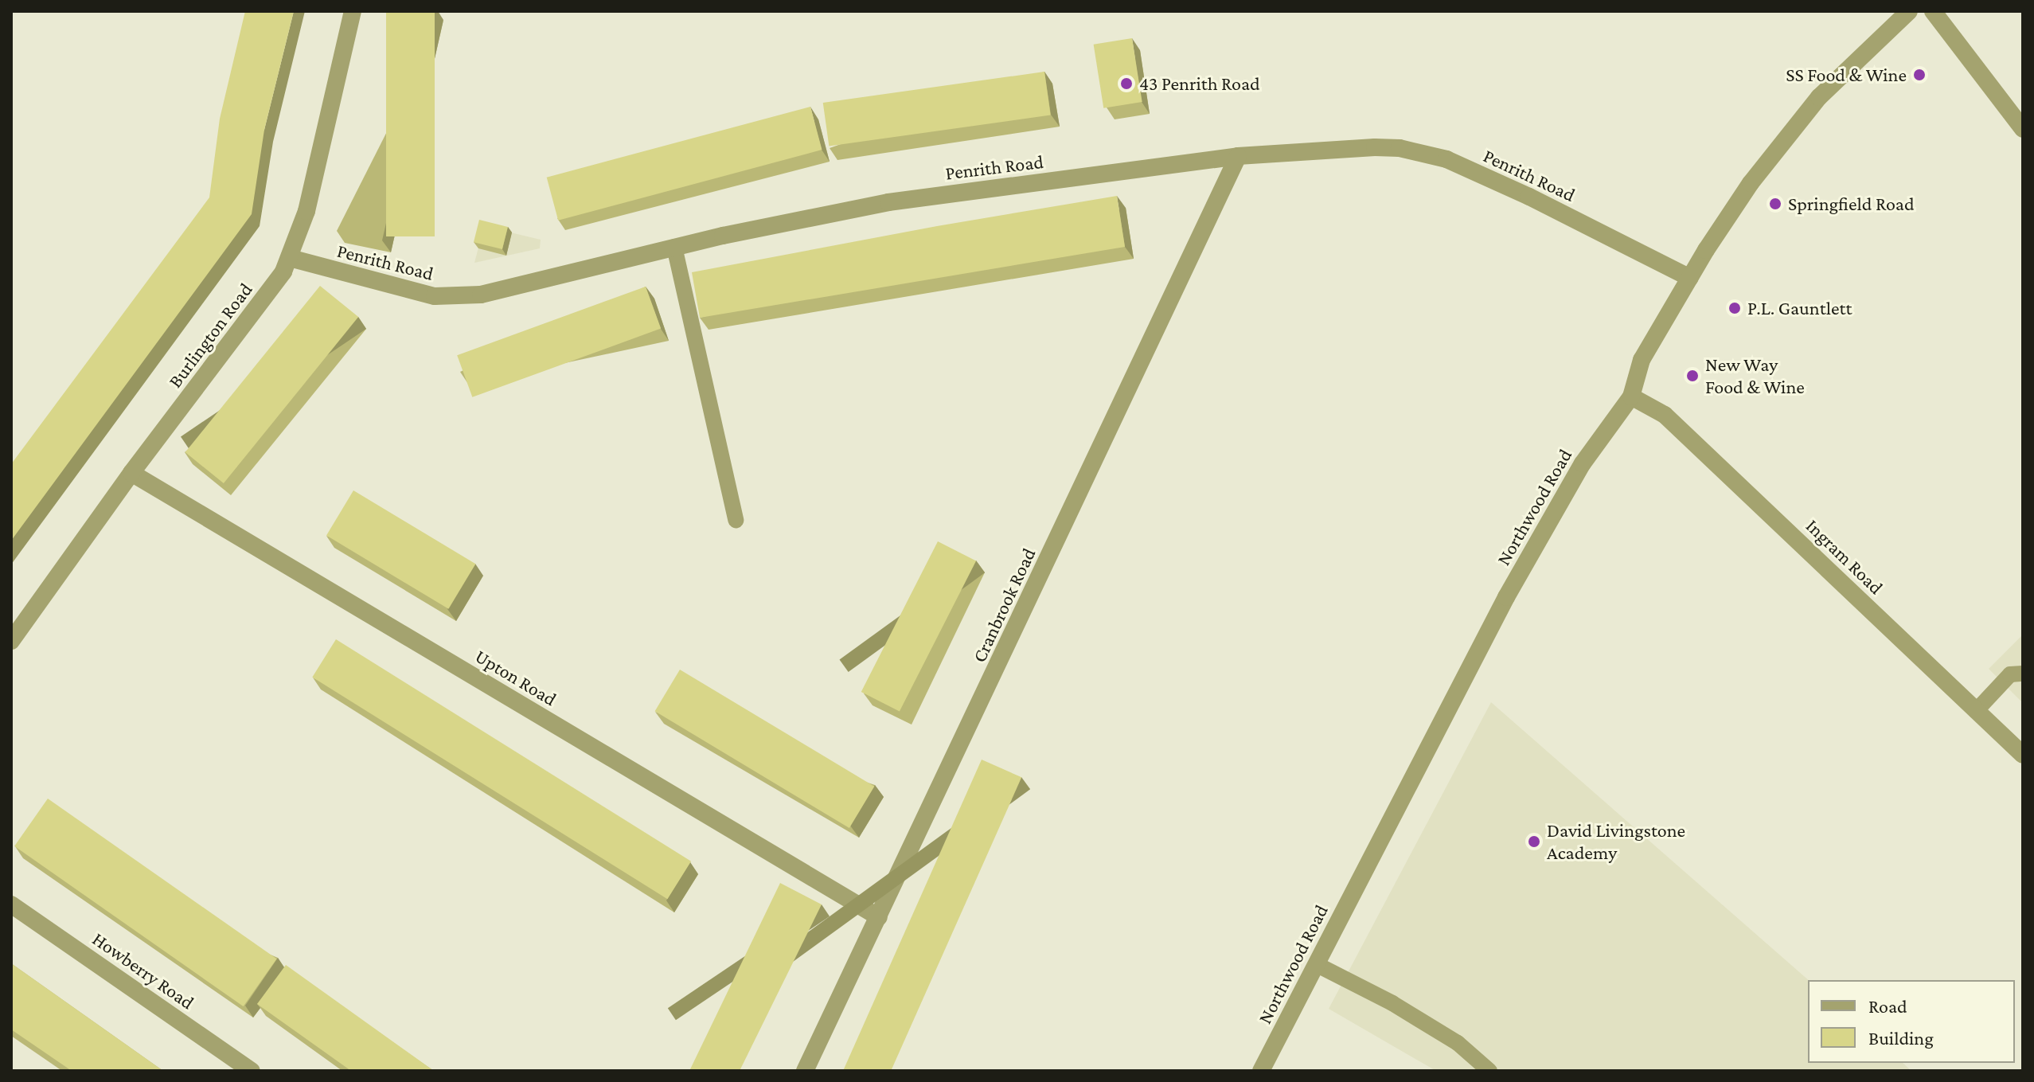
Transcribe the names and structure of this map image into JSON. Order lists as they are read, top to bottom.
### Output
{
  "streets": {
    "street": [
      "Penrith Road",
      "Burlington Road",
      "Northwood Road",
      "Ingram Road",
      "Cranbrook Road",
      "Upton Road",
      "Howberry Road"
    ]
  },
  "crossings": [
    ["Penrith Road", "Burlington Road"],
    ["Penrith Road", "Northwood Road"],
    ["Penrith Road", "Cranbrook Road"],
    ["Burlington Road", "Upton Road"],
    ["Northwood Road", "Ingram Road"],
    ["Cranbrook Road", "Upton Road"]
  ],
  "places": [
    "SS Food & Wine",
    "43 Penrith Road",
    "Springfield Road",
    "P.L. Gauntlett",
    "New Way Food & Wine",
    "David Livingstone Academy"
  ],
  "legend": ["Road", "Building"]
}
